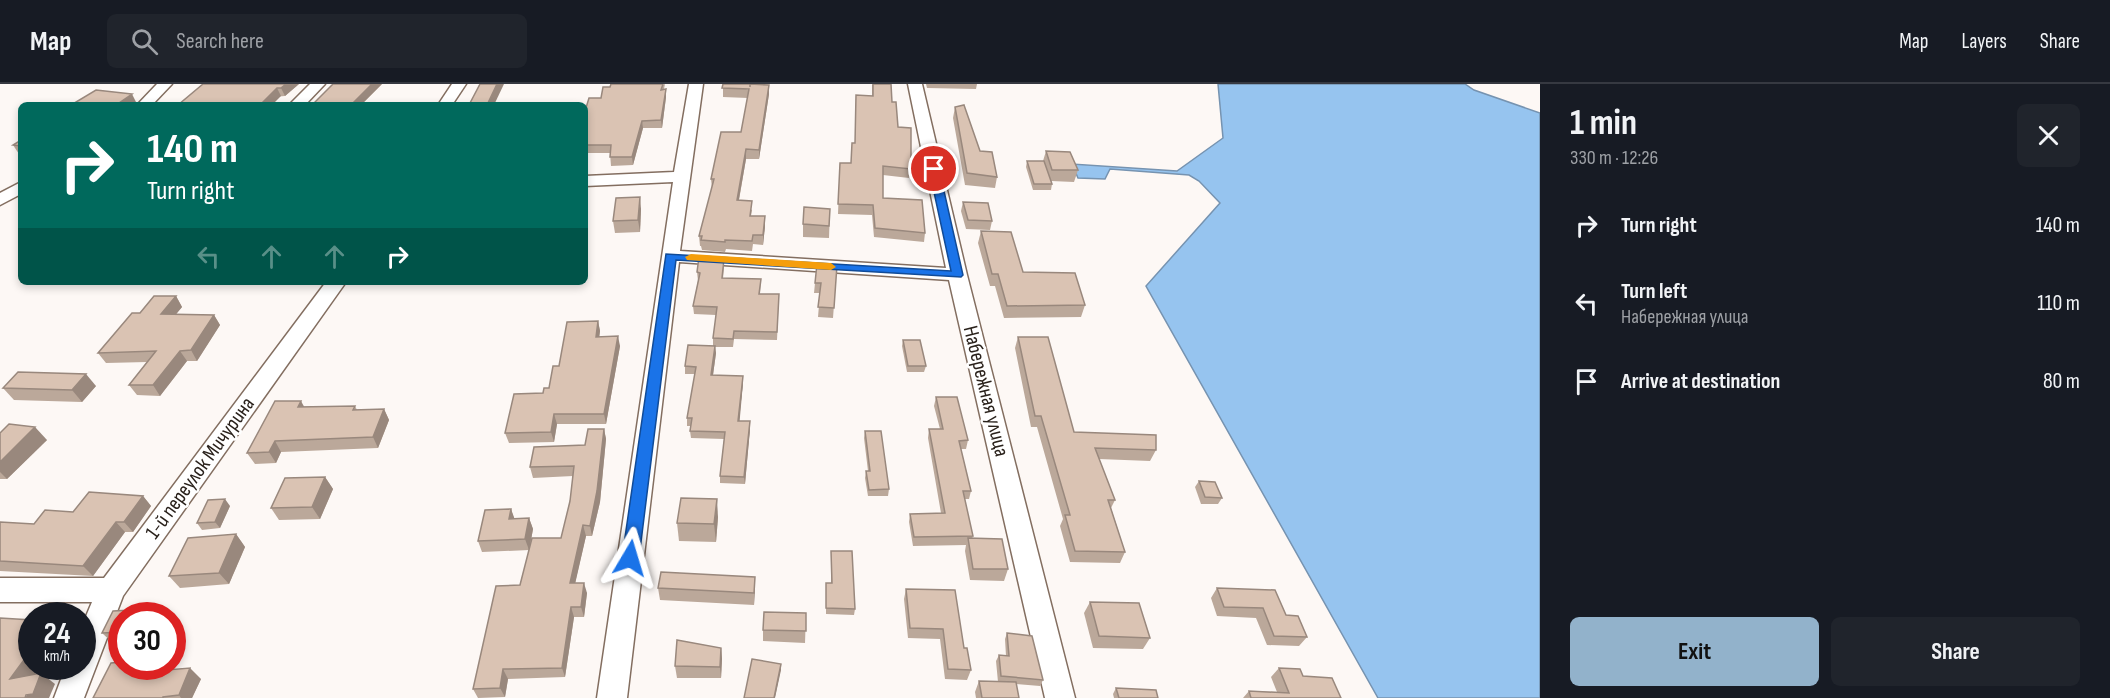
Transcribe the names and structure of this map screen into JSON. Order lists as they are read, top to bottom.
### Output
{
  "streets": {
    "street": ["Набережная улица", "1-й переулок Мичурина"]
  },
  "page": {
    "header": "Map",
    "search": "Search here",
    "nav": ["Map", "Layers", "Share"],
    "heading": ["1 min", "330 m · 12:26"],
    "turn": ["140 m", "Turn right"],
    "list": [
      {
        "name": "Turn right",
        "value": "140 m"
      },
      {
        "name": "Turn left",
        "note": "Набережная улица",
        "value": "110 m"
      },
      {
        "name": "Arrive at destination",
        "value": "80 m"
      }
    ],
    "speed": "24 km/h",
    "limit": "30",
    "buttons": ["Exit", "Share"]
  }
}
